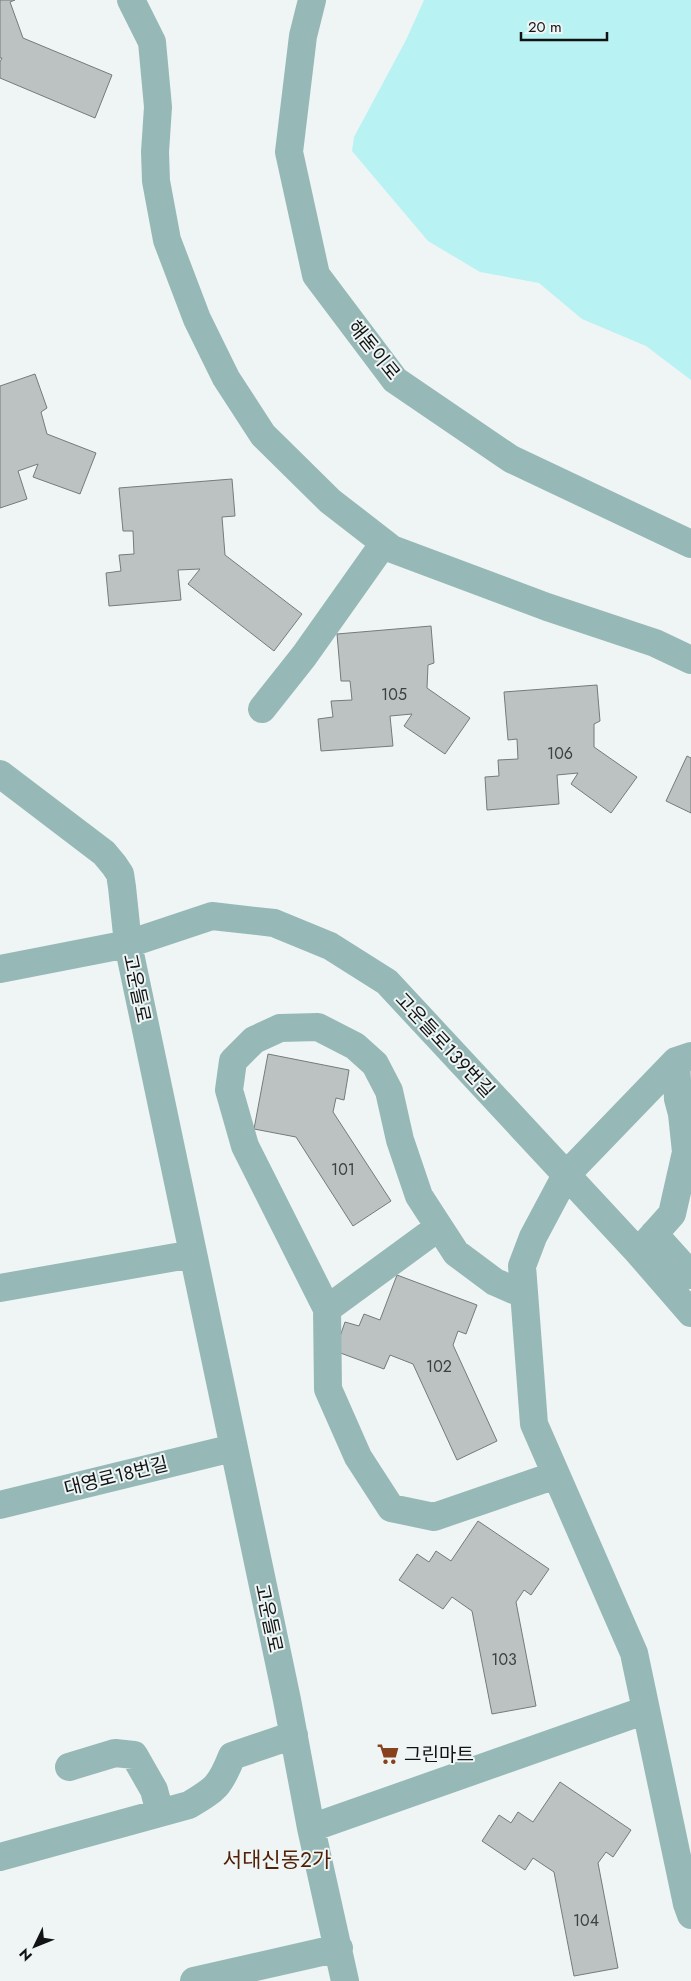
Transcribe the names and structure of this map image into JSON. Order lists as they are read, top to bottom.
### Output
{
  "streets": {
    "street": [
      "해돋이로",
      "고운들로",
      "고운들로139번길",
      "대영로18번길"
    ]
  },
  "crossings": [
    ["고운들로", "고운들로139번길"],
    ["고운들로", "대영로18번길"]
  ],
  "districts": ["서대신동2가"],
  "places": {
    "supermarket": ["그린마트"]
  },
  "house_numbers": [
    "105",
    "106",
    "101",
    "102",
    "103",
    "104"
  ],
  "scale_bar": "20 m",
  "north": "bottom left"
}
